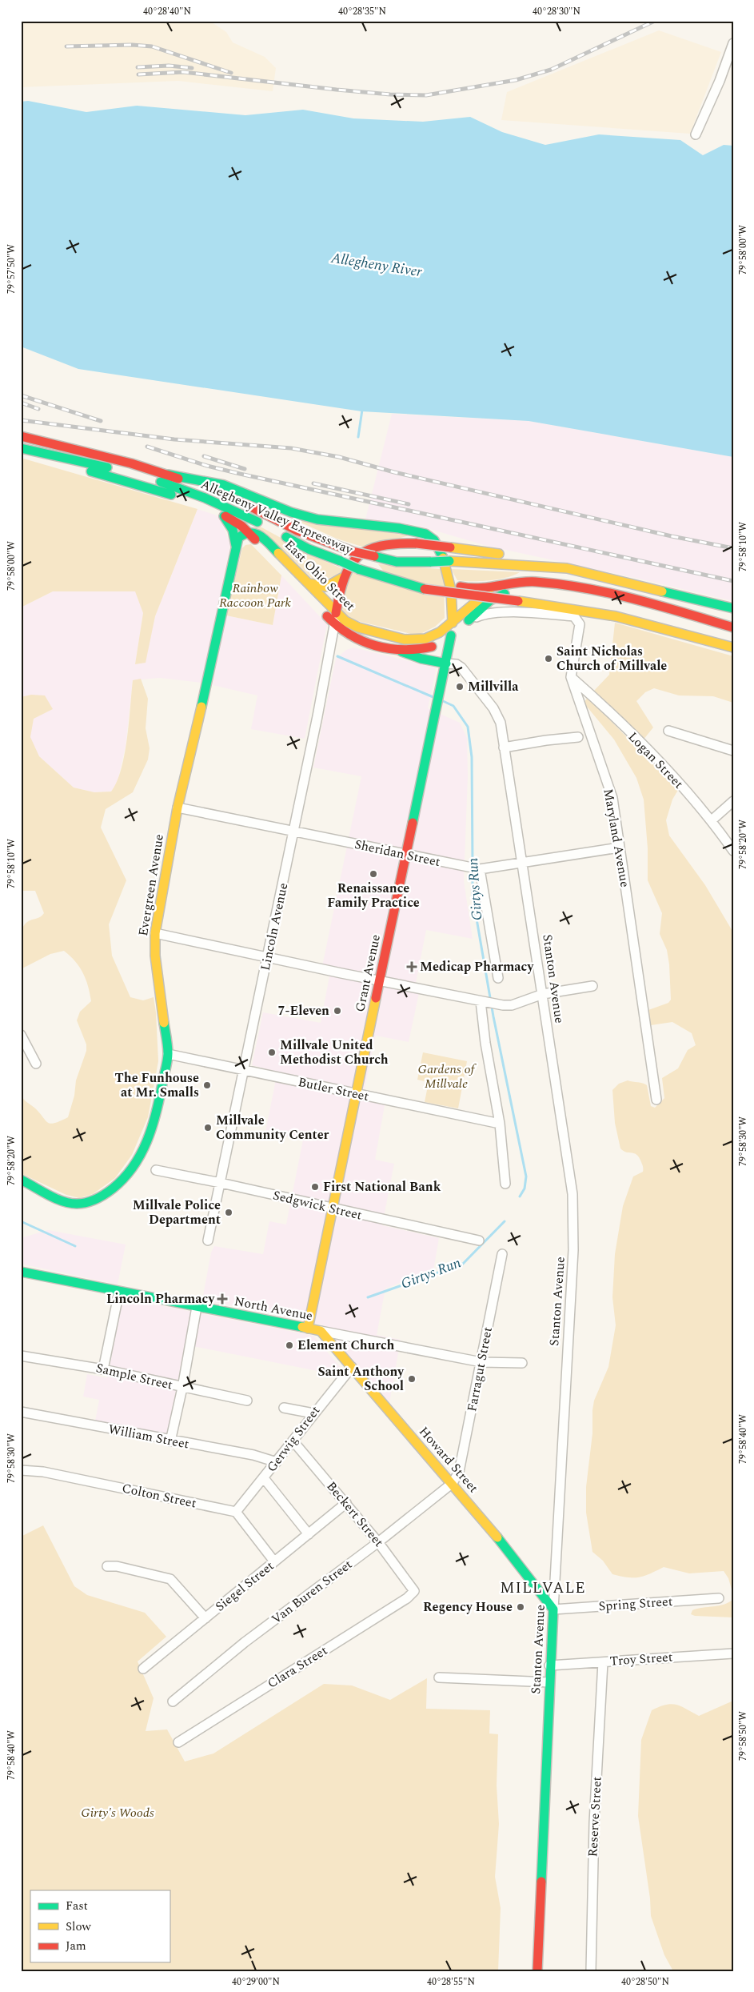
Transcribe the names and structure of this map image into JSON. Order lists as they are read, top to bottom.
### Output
{
  "streets": {
    "main road": [
      "Allegheny Valley Expressway",
      "East Ohio Street",
      "Evergreen Avenue",
      "Grant Avenue",
      "Stanton Avenue",
      "North Avenue",
      "Howard Street"
    ],
    "street": [
      "Logan Street",
      "Maryland Avenue",
      "Sheridan Street",
      "Lincoln Avenue",
      "Butler Street",
      "Sedgwick Street",
      "Farragut Street",
      "Sample Street",
      "William Street",
      "Gerwig Street",
      "Colton Street",
      "Beckert Street",
      "Siegel Street",
      "Van Buren Street",
      "Spring Street",
      "Troy Street",
      "Clara Street",
      "Reserve Street"
    ]
  },
  "crossings": [
    ["Allegheny Valley Expressway", "Grant Avenue"],
    ["East Ohio Street", "Maryland Avenue"],
    ["East Ohio Street", "Lincoln Avenue"],
    ["East Ohio Street", "Grant Avenue"],
    ["Logan Street", "Maryland Avenue"],
    ["Maryland Avenue", "Sheridan Street"],
    ["Sheridan Street", "Evergreen Avenue"],
    ["Sheridan Street", "Lincoln Avenue"],
    ["Sheridan Street", "Grant Avenue"],
    ["Sheridan Street", "Stanton Avenue"],
    ["Evergreen Avenue", "Butler Street"],
    ["Lincoln Avenue", "Butler Street"],
    ["Lincoln Avenue", "Sedgwick Street"],
    ["Grant Avenue", "Stanton Avenue"],
    ["Grant Avenue", "Butler Street"],
    ["Grant Avenue", "Sedgwick Street"],
    ["Grant Avenue", "North Avenue"],
    ["Stanton Avenue", "Howard Street"],
    ["Stanton Avenue", "Spring Street"],
    ["Stanton Avenue", "Troy Street"],
    ["North Avenue", "Farragut Street"],
    ["North Avenue", "Howard Street"],
    ["Farragut Street", "Howard Street"],
    ["Farragut Street", "Van Buren Street"],
    ["William Street", "Gerwig Street"],
    ["Gerwig Street", "Howard Street"],
    ["Gerwig Street", "Colton Street"],
    ["Gerwig Street", "Beckert Street"],
    ["Howard Street", "Van Buren Street"],
    ["Howard Street", "Spring Street"],
    ["Beckert Street", "Siegel Street"],
    ["Beckert Street", "Van Buren Street"],
    ["Beckert Street", "Clara Street"],
    ["Troy Street", "Reserve Street"]
  ],
  "districts": ["MILLVALE"],
  "water": ["Allegheny River", "Girtys Run"],
  "parks": ["Rainbow Raccoon Park", "Gardens of Millvale", "Girty's Woods"],
  "places": {
    "other": [
      "Saint Nicholas Church of Millvale",
      "Millvilla",
      "Renaissance Family Practice",
      "7-Eleven",
      "Millvale United Methodist Church",
      "The Funhouse at Mr. Smalls",
      "Millvale Community Center",
      "First National Bank",
      "Millvale Police Department",
      "Element Church",
      "Saint Anthony School",
      "Regency House"
    ],
    "health": ["Medicap Pharmacy", "Lincoln Pharmacy"]
  },
  "legend": ["Fast", "Slow", "Jam"],
  "coordinates": [
    "40°28'40\"N",
    "40°28'35\"N",
    "40°28'30\"N",
    "79°58'00\"W",
    "79°57'50\"W",
    "79°58'10\"W",
    "79°58'20\"W",
    "79°58'30\"W",
    "79°58'40\"W",
    "79°58'50\"W",
    "40°29'00\"N",
    "40°28'55\"N",
    "40°28'50\"N"
  ]
}
